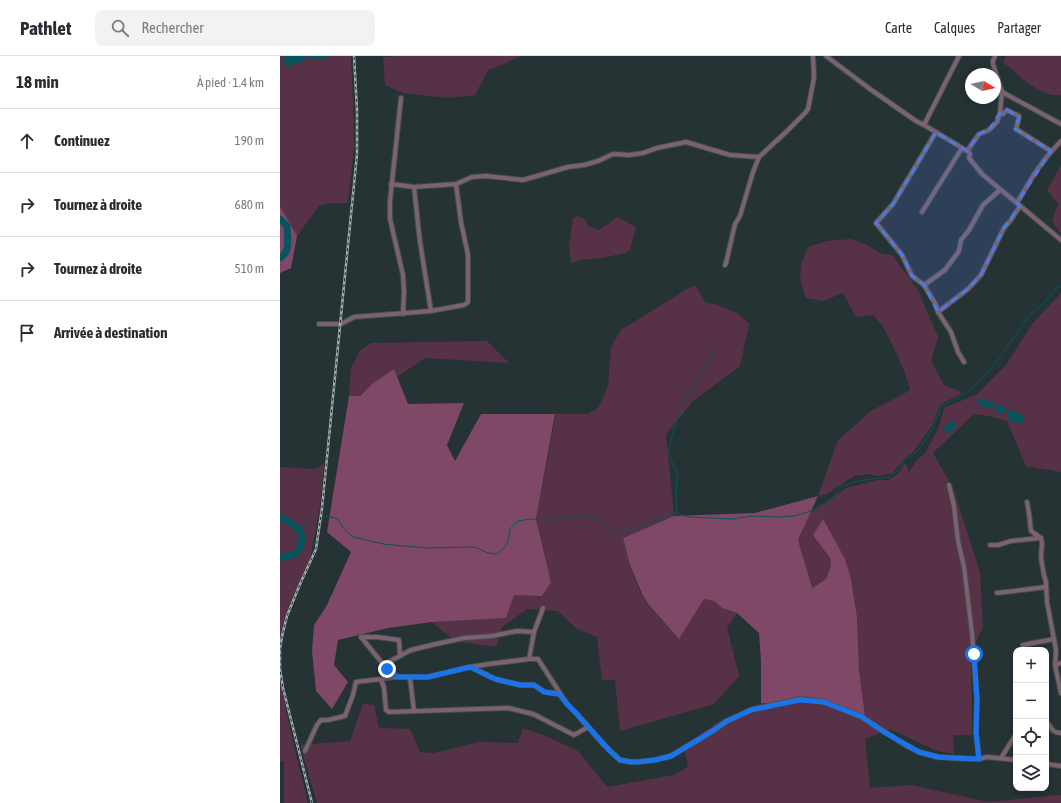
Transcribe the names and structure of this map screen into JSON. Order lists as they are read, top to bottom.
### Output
{
  "north": "right",
  "page": {
    "header": "Pathlet",
    "search": "Rechercher",
    "nav": ["Carte", "Calques", "Partager"],
    "heading": ["18 min", "À pied · 1.4 km"],
    "list": [
      ["Continuez", "190 m"],
      ["Tournez à droite", "680 m"],
      ["Tournez à droite", "510 m"],
      "Arrivée à destination"
    ],
    "map_buttons": ["+", "−"]
  }
}
